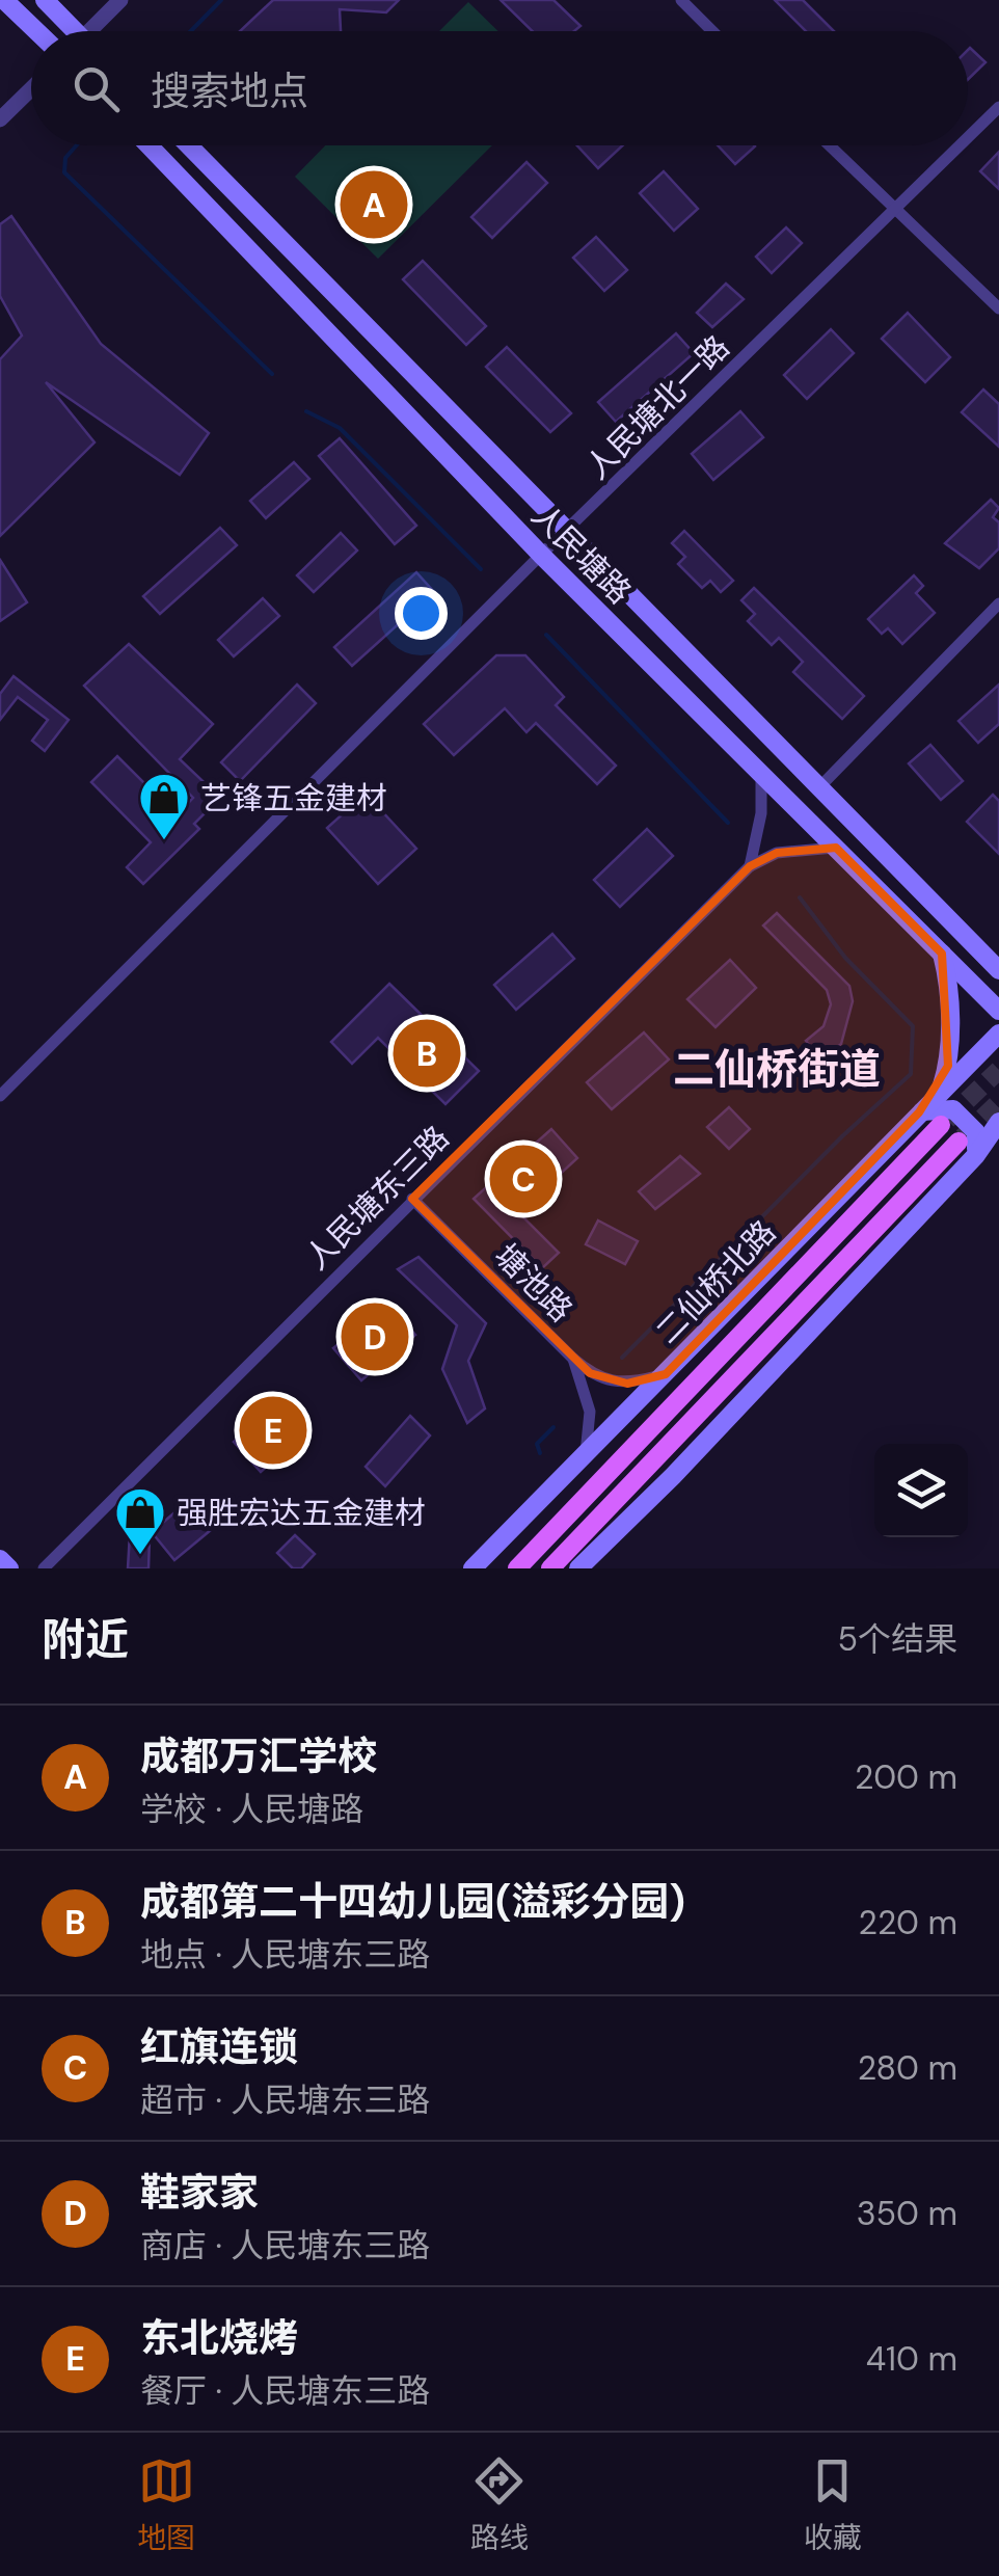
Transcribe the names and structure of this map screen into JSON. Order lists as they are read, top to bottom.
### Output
{
  "streets": {
    "main road": ["人民塘路", "二仙桥北路"],
    "street": ["人民塘北一路", "人民塘东三路", "塘池路"]
  },
  "crossings": [
    ["人民塘北一路", "人民塘路"],
    ["人民塘路", "人民塘东三路"],
    ["人民塘东三路", "塘池路"]
  ],
  "districts": ["二仙桥街道"],
  "places": {
    "shop": ["艺锋五金建材", "强胜宏达五金建材"]
  },
  "page": {
    "search": "搜索地点",
    "pins": [
      "A",
      "B",
      "C",
      "D",
      "E"
    ],
    "heading": ["附近", "5个结果"],
    "list": [
      {
        "mark": "A",
        "name": "成都万汇学校",
        "note": "学校 · 人民塘路",
        "value": "200 m"
      },
      {
        "mark": "B",
        "name": "成都第二十四幼儿园(溢彩分园)",
        "note": "地点 · 人民塘东三路",
        "value": "220 m"
      },
      {
        "mark": "C",
        "name": "红旗连锁",
        "note": "超市 · 人民塘东三路",
        "value": "280 m"
      },
      {
        "mark": "D",
        "name": "鞋家家",
        "note": "商店 · 人民塘东三路",
        "value": "350 m"
      },
      {
        "mark": "E",
        "name": "东北烧烤",
        "note": "餐厅 · 人民塘东三路",
        "value": "410 m"
      }
    ],
    "nav": ["地图", "路线", "收藏"]
  }
}
